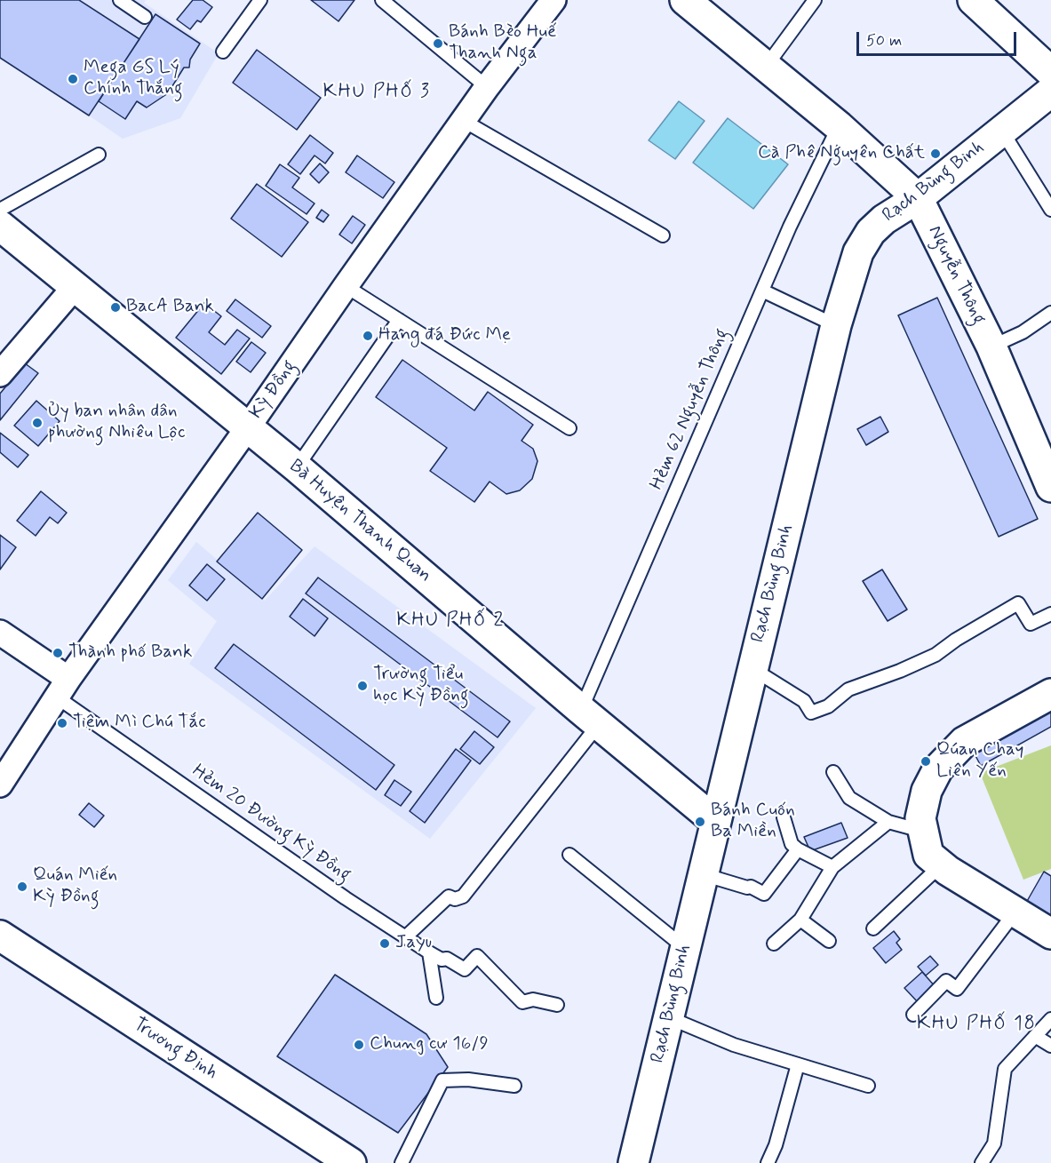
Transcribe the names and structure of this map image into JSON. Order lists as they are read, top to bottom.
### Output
{
  "streets": {
    "street": [
      "Rạch Bùng Binh",
      "Nguyễn Thông",
      "Kỳ Ðồng",
      "Bà Huyện Thanh Quan",
      "Trương Định"
    ],
    "lane": ["Hẻm 62 Nguyễn Thông", "Hẻm 20 Đường Kỳ Ðồng"]
  },
  "crossings": [
    ["Rạch Bùng Binh", "Nguyễn Thông"],
    ["Rạch Bùng Binh", "Bà Huyện Thanh Quan"],
    ["Nguyễn Thông", "Hẻm 62 Nguyễn Thông"],
    ["Kỳ Ðồng", "Bà Huyện Thanh Quan"],
    ["Kỳ Ðồng", "Hẻm 20 Đường Kỳ Ðồng"],
    ["Hẻm 62 Nguyễn Thông", "Bà Huyện Thanh Quan"],
    ["Hẻm 62 Nguyễn Thông", "Hẻm 20 Đường Kỳ Ðồng"]
  ],
  "districts": ["KHU PHỐ 3", "KHU PHỐ 2", "KHU PHỐ 18"],
  "places": [
    "Bánh Bèo Huế Thanh Nga",
    "Mega GS Lý Chính Thắng",
    "Cà Phê Nguyên Chất",
    "BacA Bank",
    "Hang đá Đức Mẹ",
    "Ủy ban nhân dân phường Nhiêu Lộc",
    "Thành phố Bank",
    "Trường Tiểu học Kỳ Đồng",
    "Tiệm Mì Chú Tắc",
    "Qúan Chay Liên Yến",
    "Bánh Cuốn Ba Miền",
    "Quán Miến Kỳ Đồng",
    "Jayu",
    "Chung cư 16/9"
  ],
  "scale_bar": "50 m"
}
